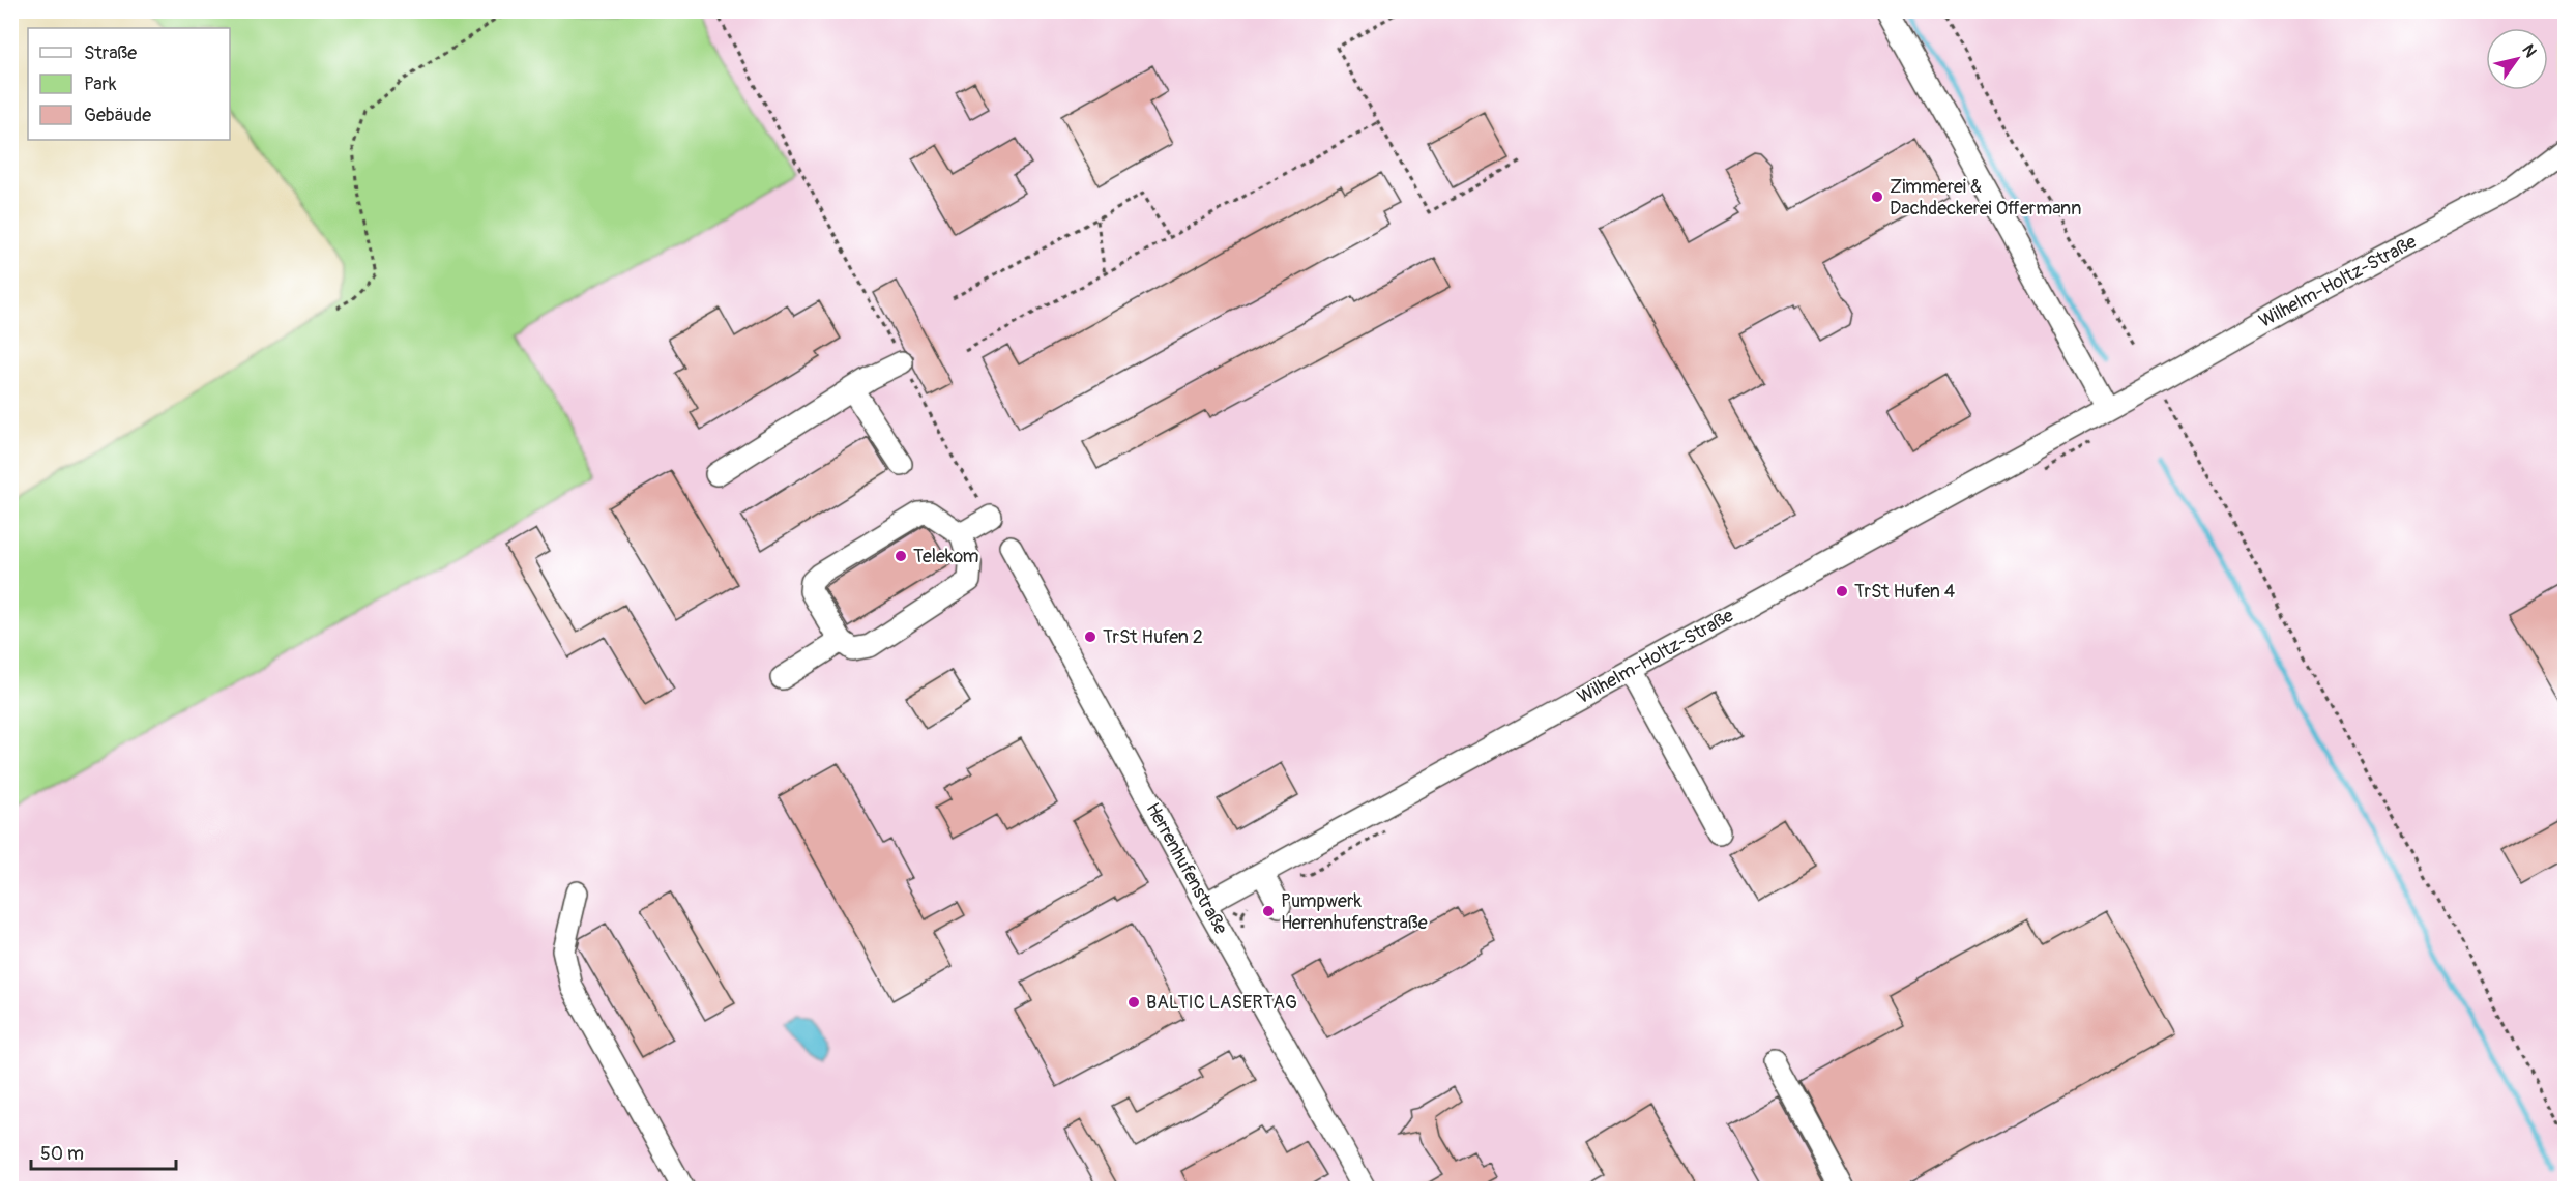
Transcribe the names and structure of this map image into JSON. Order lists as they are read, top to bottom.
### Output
{
  "streets": {
    "street": ["Wilhelm-Holtz-Straße", "Herrenhufenstraße"]
  },
  "crossings": [
    ["Wilhelm-Holtz-Straße", "Herrenhufenstraße"]
  ],
  "places": [
    "Zimmerei & Dachdeckerei Offermann",
    "Telekom",
    "TrSt Hufen 4",
    "TrSt Hufen 2",
    "Pumpwerk Herrenhufenstraße",
    "BALTIC LASERTAG"
  ],
  "legend": ["Straße", "Park", "Gebäude"],
  "scale_bar": "50 m",
  "north": "top right"
}
